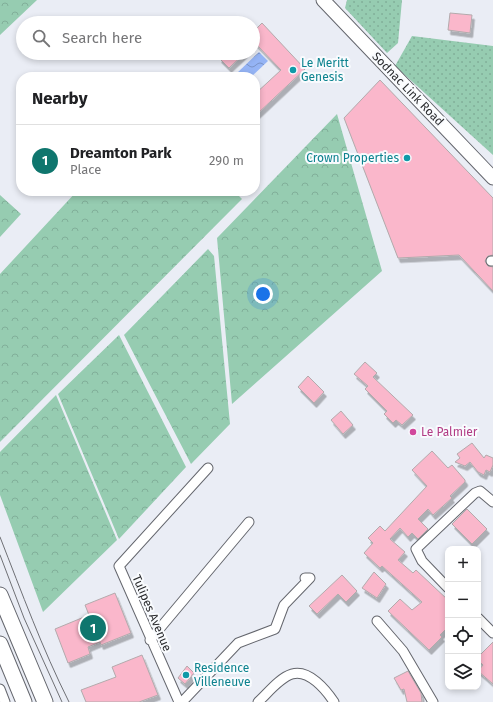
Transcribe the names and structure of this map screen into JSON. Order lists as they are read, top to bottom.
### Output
{
  "streets": {
    "main road": ["Sodnac Link Road"],
    "street": ["Tulipes Avenue"]
  },
  "places": [
    "Le Meritt Genesis",
    "Crown Properties",
    "Le Palmier",
    "Residence Villeneuve"
  ],
  "page": {
    "search": "Search here",
    "heading": "Nearby",
    "list": [
      {
        "mark": "1",
        "name": "Dreamton Park",
        "note": "Place",
        "value": "290 m"
      }
    ],
    "map_buttons": ["+", "−"],
    "pins": "1"
  }
}
